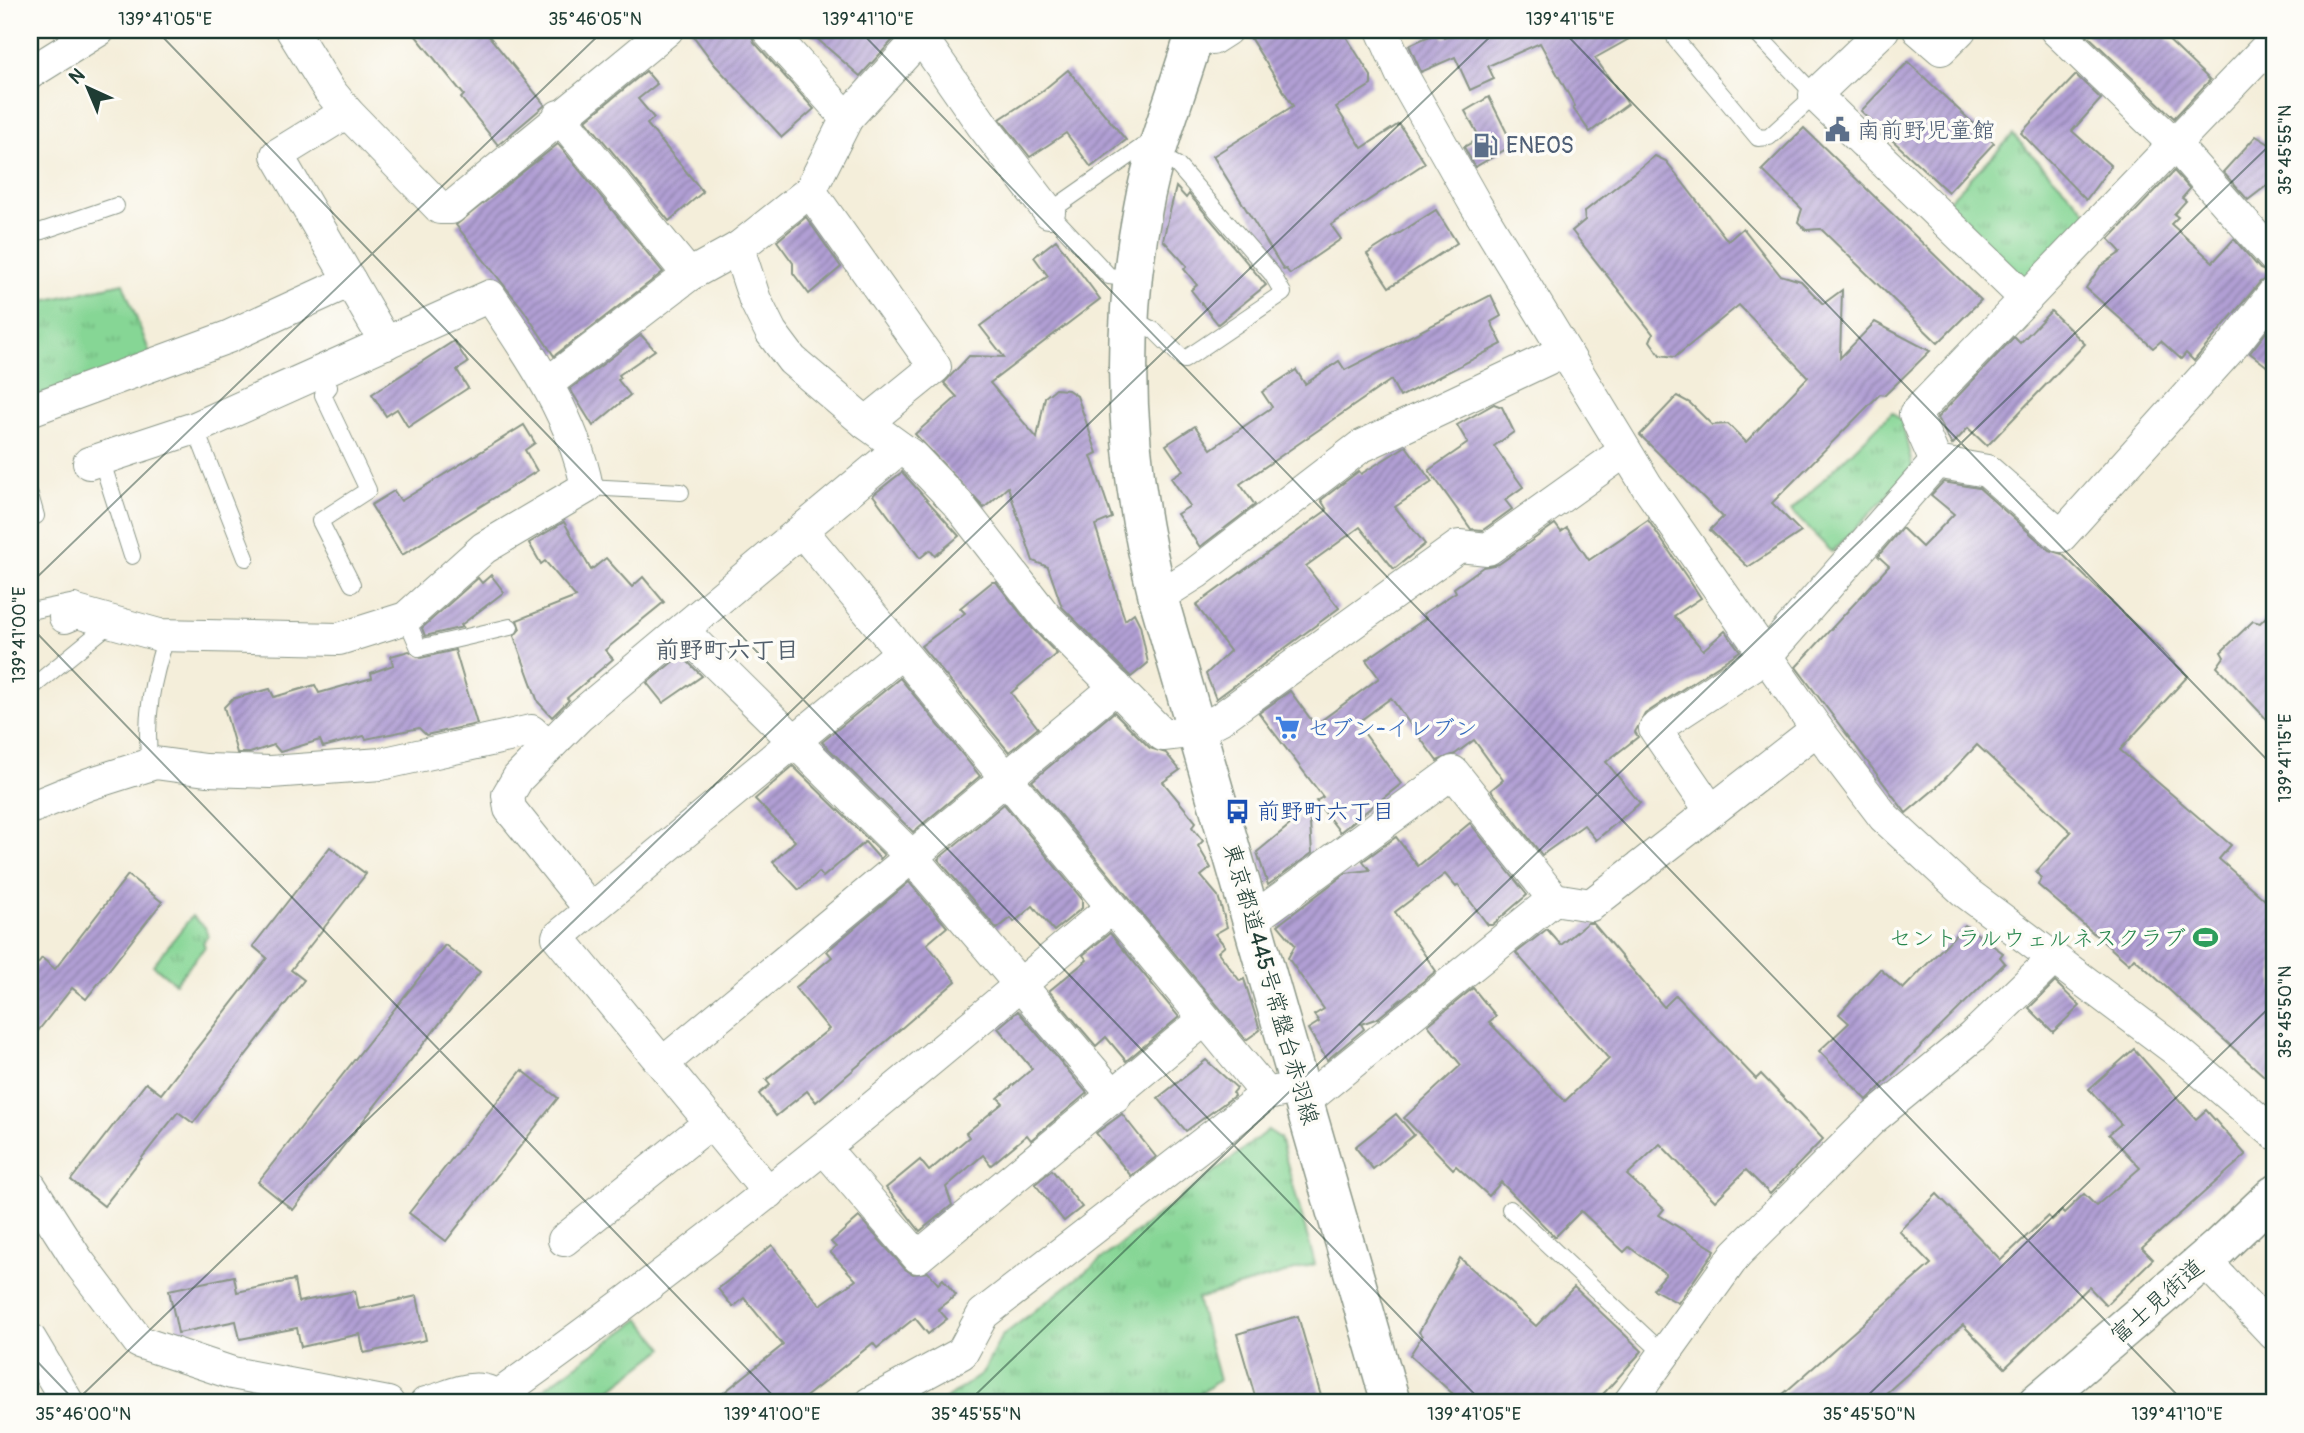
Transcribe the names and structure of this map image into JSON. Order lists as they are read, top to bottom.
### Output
{
  "streets": {
    "main road": ["東京都道445号常盤台赤羽線", "富士見街道"]
  },
  "districts": ["前野町六丁目"],
  "places": {
    "public building": ["南前野児童館"],
    "fuel station": ["ENEOS"],
    "supermarket": ["セブン-イレブン"],
    "bus stop": ["前野町六丁目"],
    "sports": ["セントラルウェルネスクラブ"]
  },
  "north": "top left",
  "coordinates": [
    "139°41'05\"E",
    "35°46'05\"N",
    "139°41'10\"E",
    "139°41'15\"E",
    "35°45'55\"N",
    "139°41'00\"E",
    "35°45'50\"N",
    "35°46'00\"N"
  ]
}
